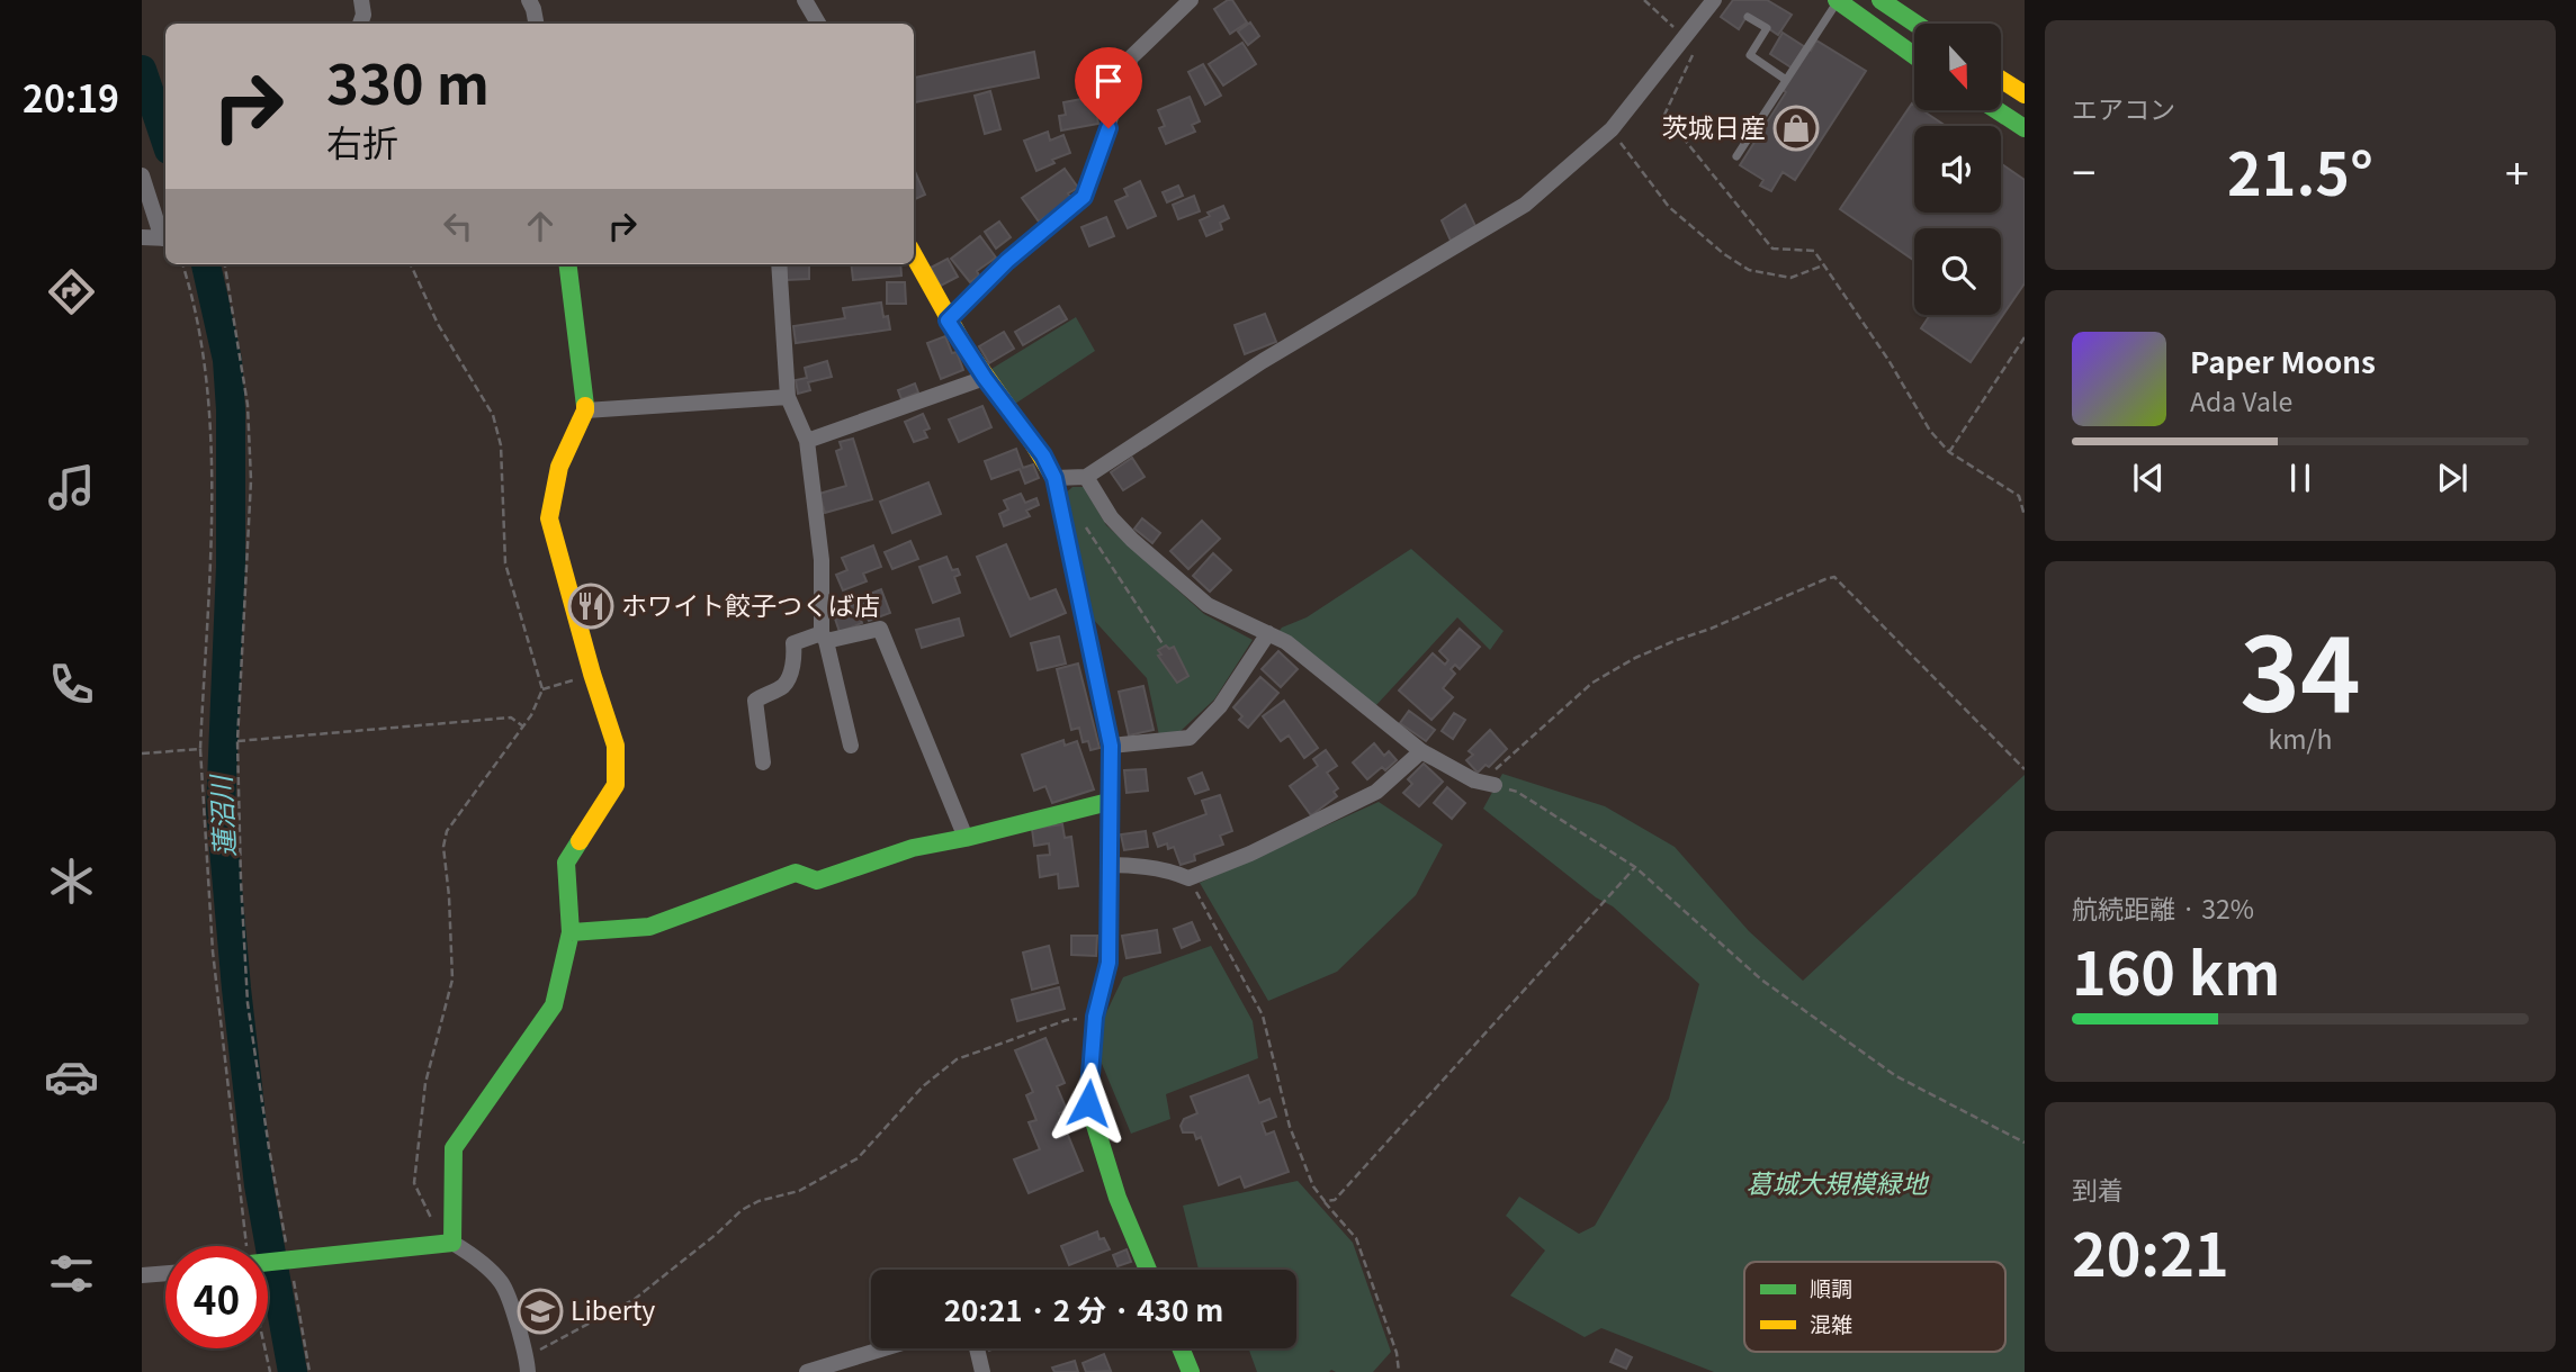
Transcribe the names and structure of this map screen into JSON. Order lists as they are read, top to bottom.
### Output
{
  "water": ["蓮沼川"],
  "parks": ["葛城大規模緑地"],
  "places": {
    "shop": ["茨城日産"],
    "restaurant": ["ホワイト餃子つくば店"],
    "school or university": ["Liberty"]
  },
  "legend": ["順調", "混雑"],
  "north": "bottom",
  "page": {
    "tabs": "20:19",
    "tile": [
      "エアコン",
      ["34", "km/h"],
      ["航続距離 · 32%", "160 km"],
      ["到着", "20:21"]
    ],
    "turn": ["330 m", "右折"],
    "heat": ["−", "21.5°", "+"],
    "song": ["Paper Moons", "Ada Vale"],
    "limit": "40",
    "trip": "20:21 · 2 分 · 430 m"
  }
}
